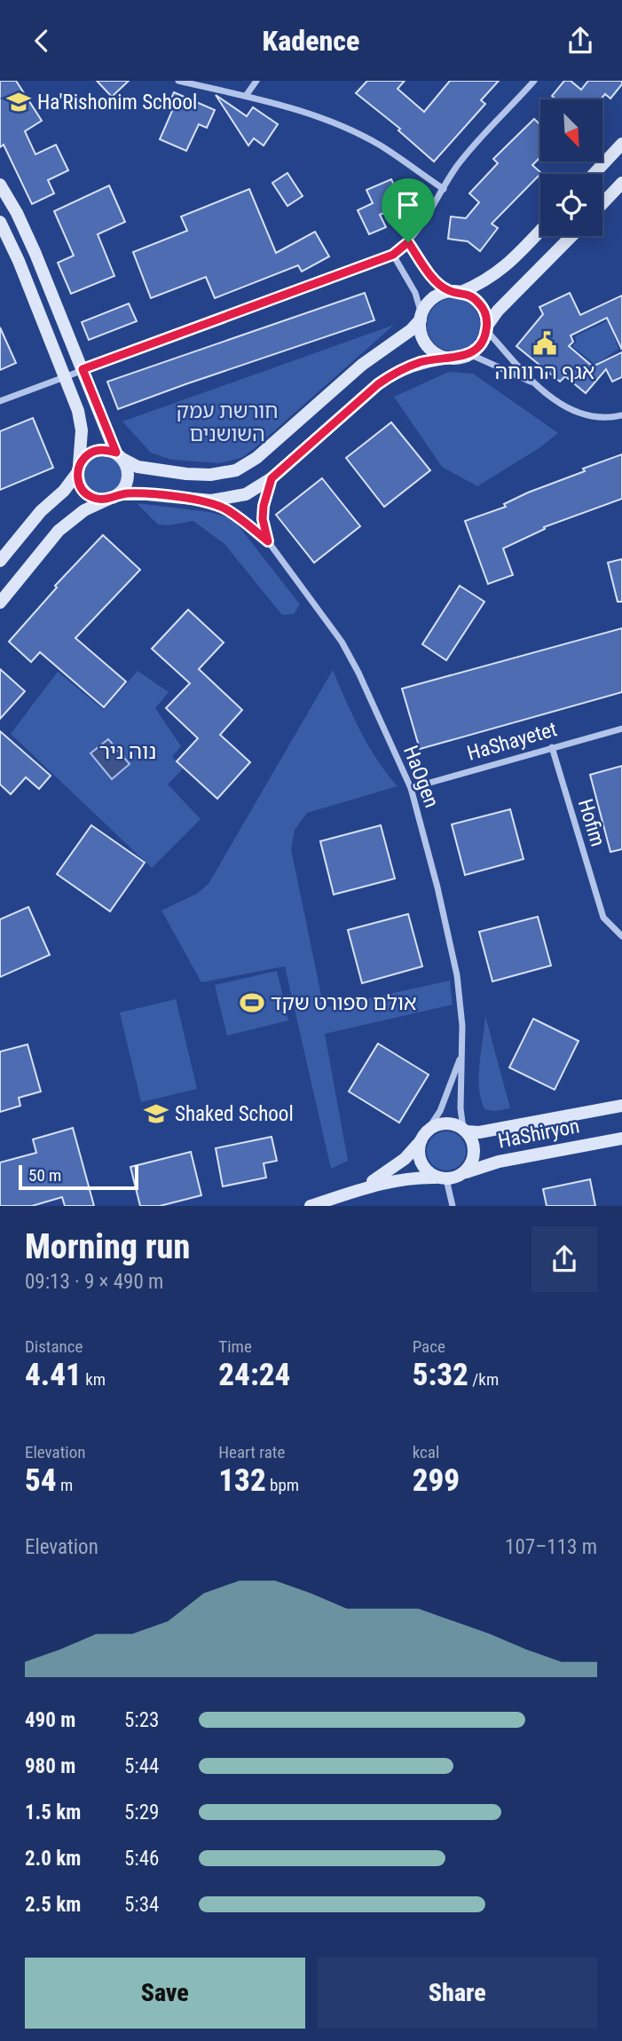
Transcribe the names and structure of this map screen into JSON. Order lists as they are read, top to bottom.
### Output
{
  "streets": {
    "street": [
      "HaShayetet",
      "HaOgen",
      "Hofim",
      "HaShiryon"
    ]
  },
  "crossings": [
    ["HaShayetet", "HaOgen"],
    ["HaShayetet", "Hofim"],
    ["HaOgen", "HaShiryon"]
  ],
  "districts": ["נוה ניר"],
  "parks": ["חורשת עמק השושנים"],
  "places": {
    "school or university": ["Ha'Rishonim School", "Shaked School"],
    "public building": ["אגף הרווחה"],
    "sports": ["אולם ספורט שקד"]
  },
  "scale_bar": "50 m",
  "north": "bottom right",
  "page": {
    "header": "Kadence",
    "scale": "50 m",
    "heading": ["Morning run", "09:13 · 9 × 490 m"],
    "stats": [
      ["Distance", "4.41 km"],
      ["Time", "24:24"],
      ["Pace", "5:32 /km"],
      ["Elevation", "54 m"],
      ["Heart rate", "132 bpm"],
      ["kcal", "299"]
    ],
    "chart": ["Elevation", "107–113 m"],
    "list": [
      {
        "name": "490 m",
        "note": "5:23"
      },
      {
        "name": "980 m",
        "note": "5:44"
      },
      {
        "name": "1.5 km",
        "note": "5:29"
      },
      {
        "name": "2.0 km",
        "note": "5:46"
      },
      {
        "name": "2.5 km",
        "note": "5:34"
      }
    ],
    "buttons": ["Save", "Share"]
  }
}
